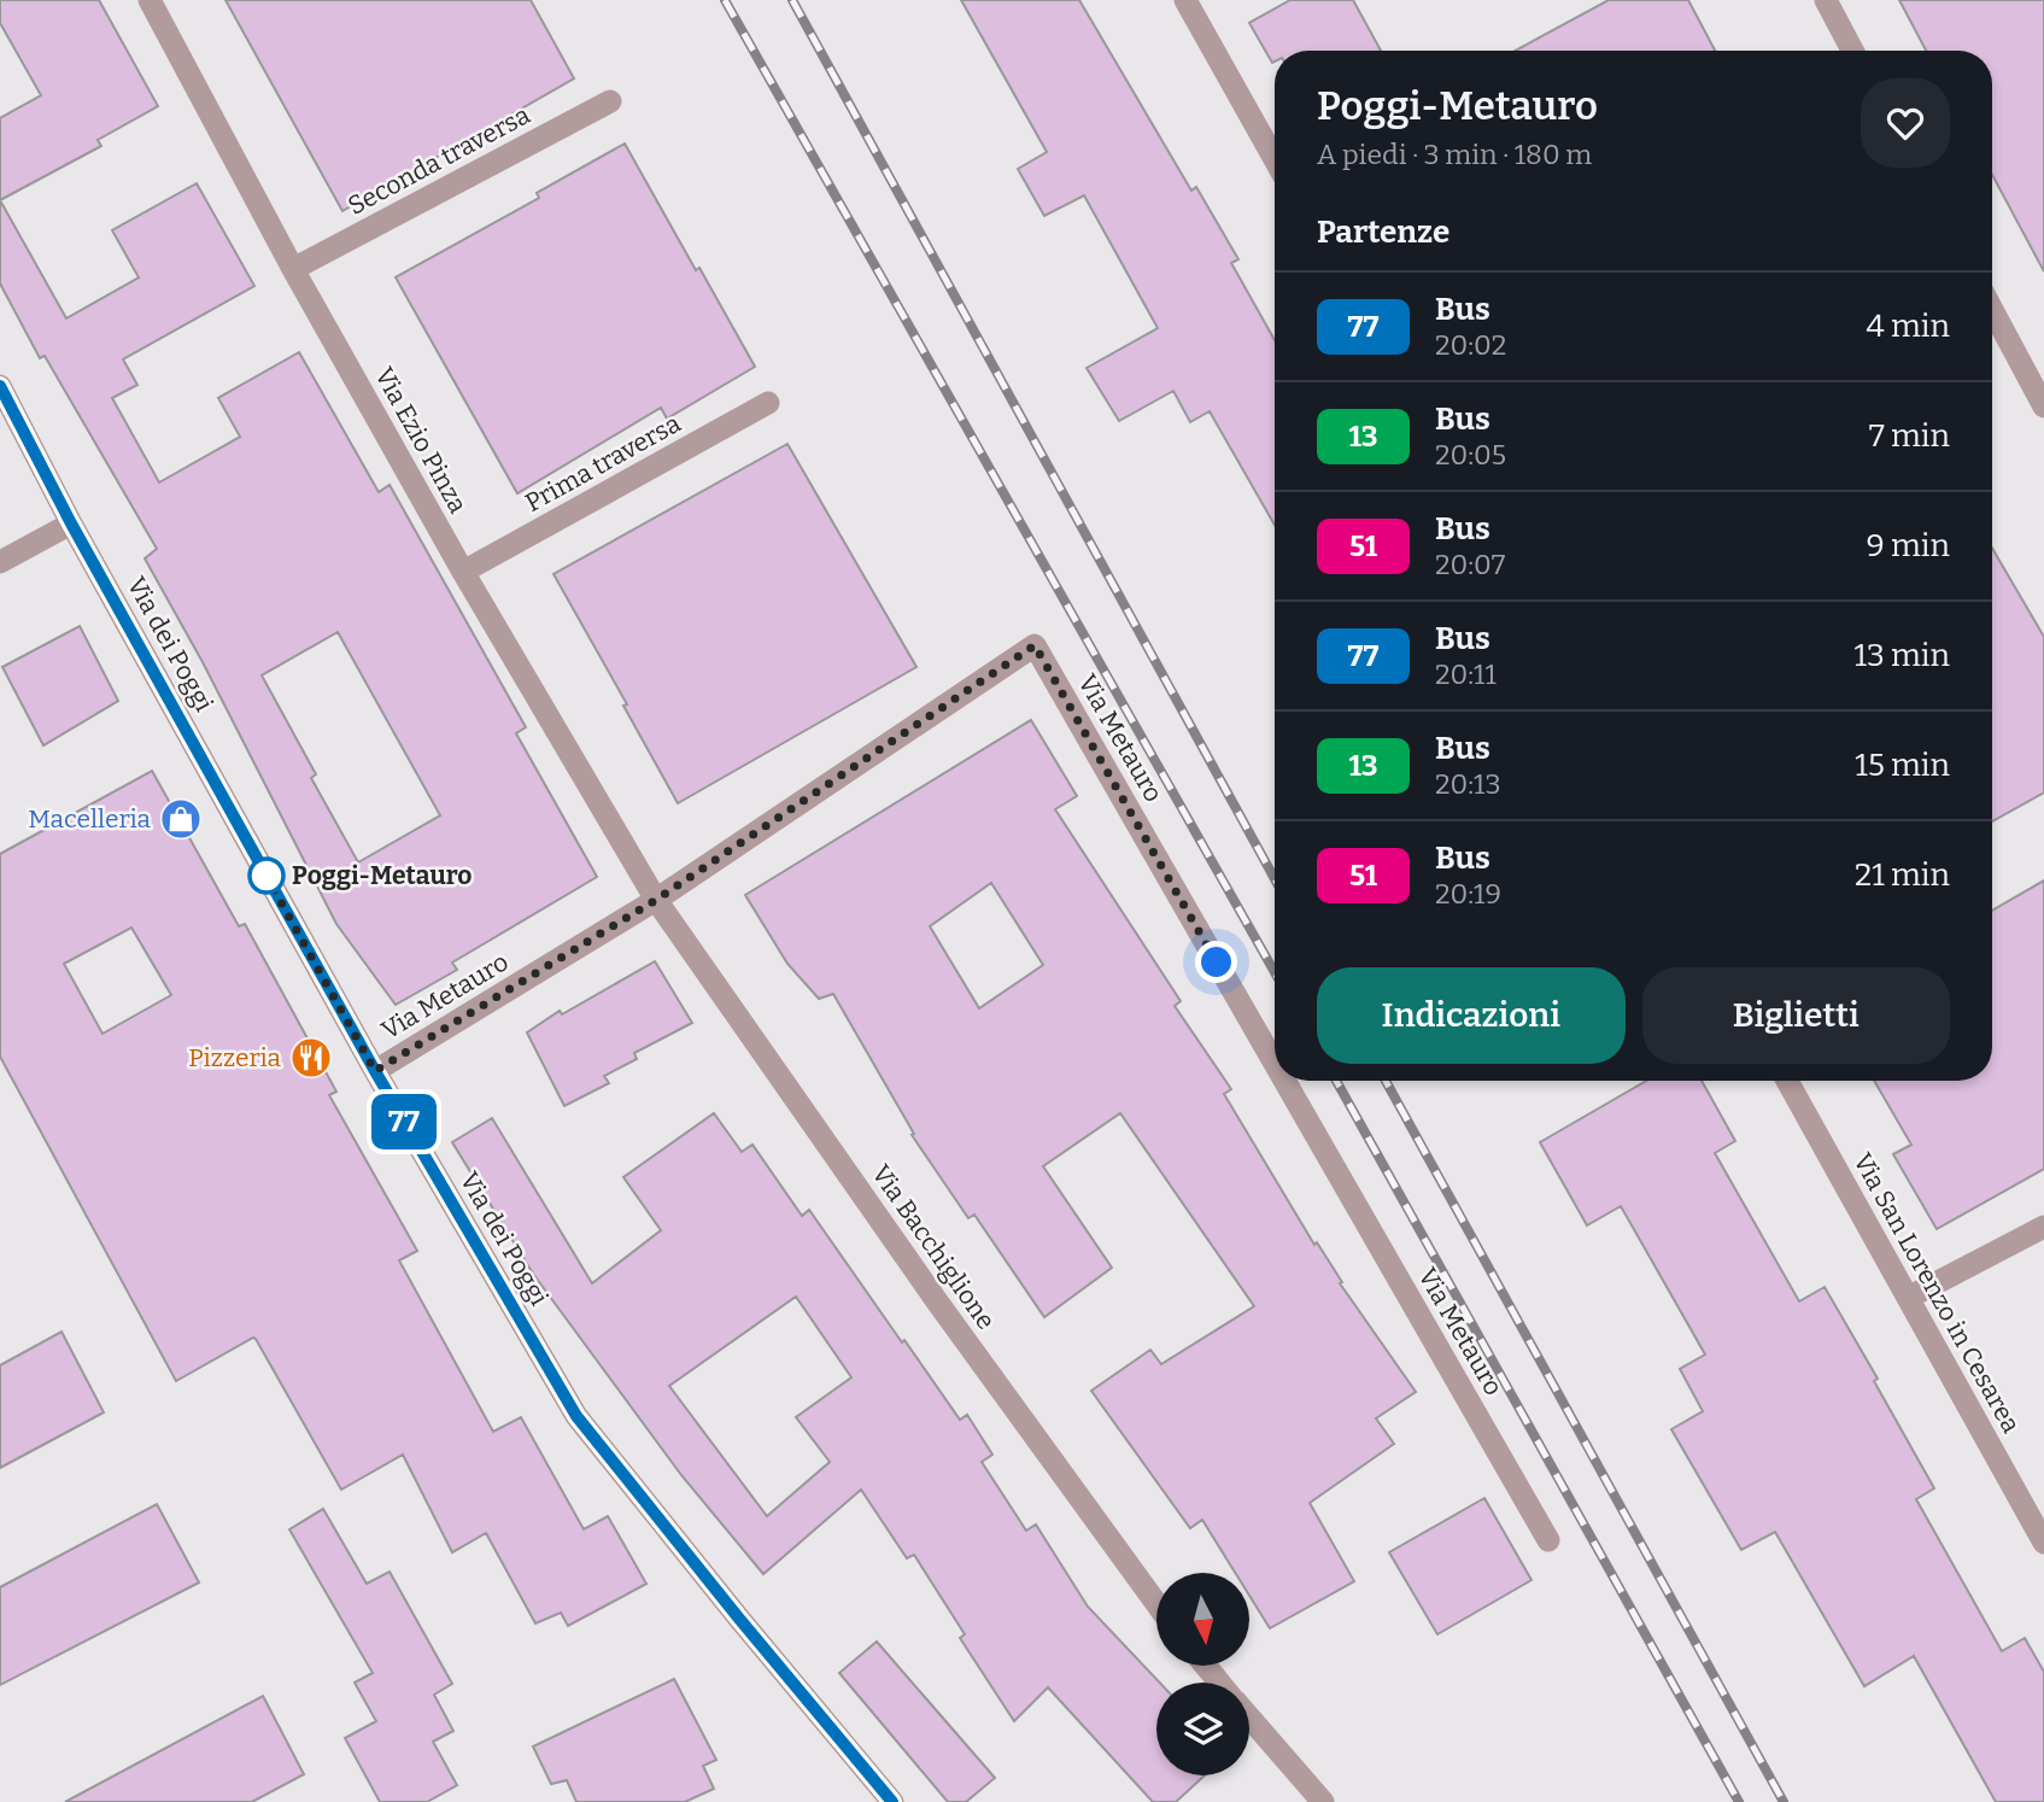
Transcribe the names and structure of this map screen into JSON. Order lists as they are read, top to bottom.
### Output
{
  "streets": {
    "street": [
      "Seconda traversa",
      "Via Ezio Pinza",
      "Prima traversa",
      "Via dei Poggi",
      "Via Metauro",
      "Via Bacchiglione",
      "Via San Lorenzo in Cesarea"
    ]
  },
  "crossings": [
    ["Seconda traversa", "Via Ezio Pinza"],
    ["Via Ezio Pinza", "Prima traversa"],
    ["Via Ezio Pinza", "Via Metauro"],
    ["Via Ezio Pinza", "Via Bacchiglione"],
    ["Via dei Poggi", "Via Metauro"],
    ["Via Metauro", "Via Bacchiglione"]
  ],
  "places": {
    "shop": ["Macelleria"],
    "other": ["Poggi-Metauro"],
    "restaurant": ["Pizzeria"]
  },
  "lines": ["bus line 77"],
  "north": "bottom",
  "page": {
    "on_map": "77",
    "heading": [
      ["Poggi-Metauro", "A piedi · 3 min · 180 m"],
      "Partenze"
    ],
    "list": [
      {
        "mark": "77",
        "name": "Bus",
        "note": "20:02",
        "value": "4 min"
      },
      {
        "mark": "13",
        "name": "Bus",
        "note": "20:05",
        "value": "7 min"
      },
      {
        "mark": "51",
        "name": "Bus",
        "note": "20:07",
        "value": "9 min"
      },
      {
        "mark": "77",
        "name": "Bus",
        "note": "20:11",
        "value": "13 min"
      },
      {
        "mark": "13",
        "name": "Bus",
        "note": "20:13",
        "value": "15 min"
      },
      {
        "mark": "51",
        "name": "Bus",
        "note": "20:19",
        "value": "21 min"
      }
    ],
    "buttons": ["Indicazioni", "Biglietti"]
  }
}
